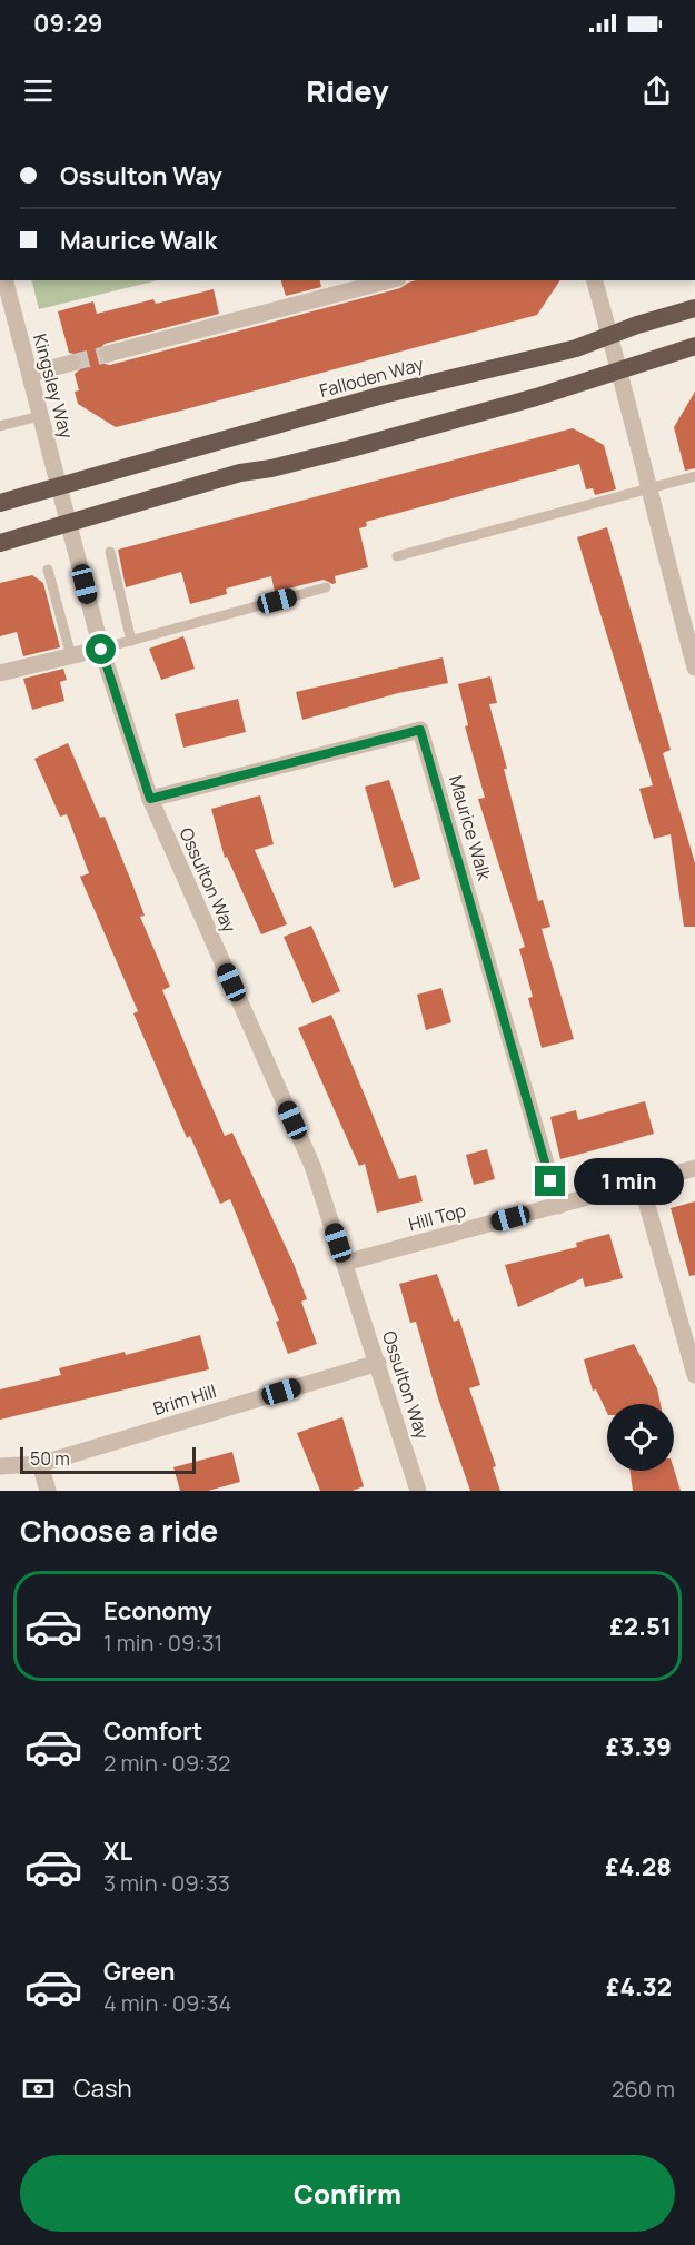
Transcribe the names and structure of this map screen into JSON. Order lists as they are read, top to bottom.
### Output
{
  "streets": {
    "highway": ["Falloden Way"],
    "street": [
      "Kingsley Way",
      "Maurice Walk",
      "Ossulton Way",
      "Hill Top",
      "Brim Hill"
    ]
  },
  "crossings": [
    ["Falloden Way", "Kingsley Way"],
    ["Falloden Way", "Ossulton Way"],
    ["Kingsley Way", "Ossulton Way"],
    ["Maurice Walk", "Ossulton Way"],
    ["Maurice Walk", "Hill Top"],
    ["Ossulton Way", "Hill Top"],
    ["Ossulton Way", "Brim Hill"]
  ],
  "scale_bar": "50 m",
  "page": {
    "status": "09:29",
    "header": "Ridey",
    "banner": ["Ossulton Way", "Maurice Walk"],
    "bubble": "1 min",
    "scale": "50 m",
    "heading": "Choose a ride",
    "list": [
      {
        "name": "Economy",
        "note": "1 min · 09:31",
        "value": "£2.51"
      },
      {
        "name": "Comfort",
        "note": "2 min · 09:32",
        "value": "£3.39"
      },
      {
        "name": "XL",
        "note": "3 min · 09:33",
        "value": "£4.28"
      },
      {
        "name": "Green",
        "note": "4 min · 09:34",
        "value": "£4.32"
      }
    ],
    "pay": ["Cash", "260 m"],
    "buttons": "Confirm"
  }
}
